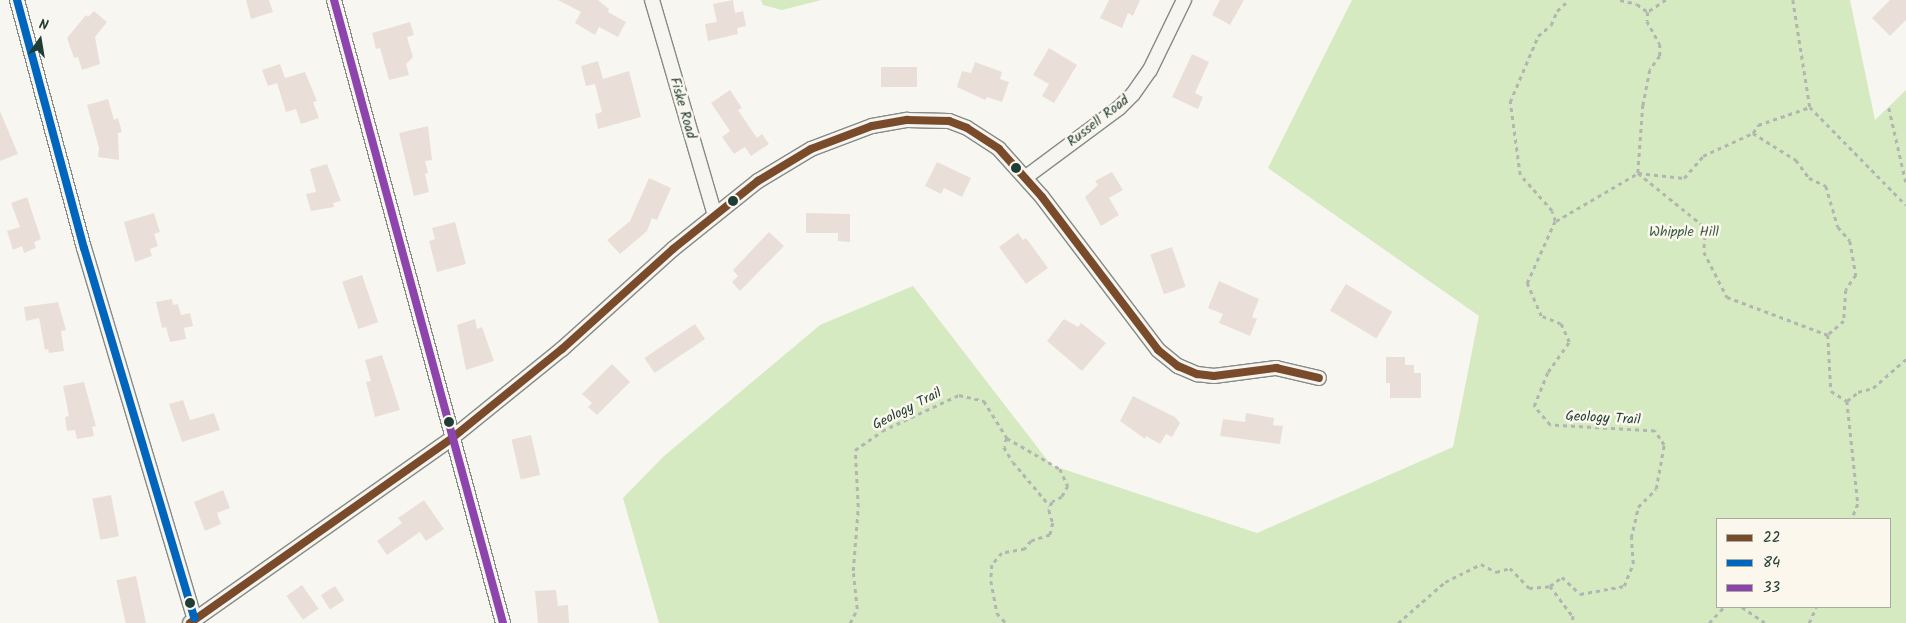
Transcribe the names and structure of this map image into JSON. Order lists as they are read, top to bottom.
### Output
{
  "streets": {
    "street": ["Fiske Road", "Russell Road"],
    "path": ["Geology Trail"]
  },
  "parks": ["Whipple Hill"],
  "lines": ["transit line 84", "transit line 33", "transit line 22"],
  "legend": ["22", "84", "33"],
  "north": "top"
}
